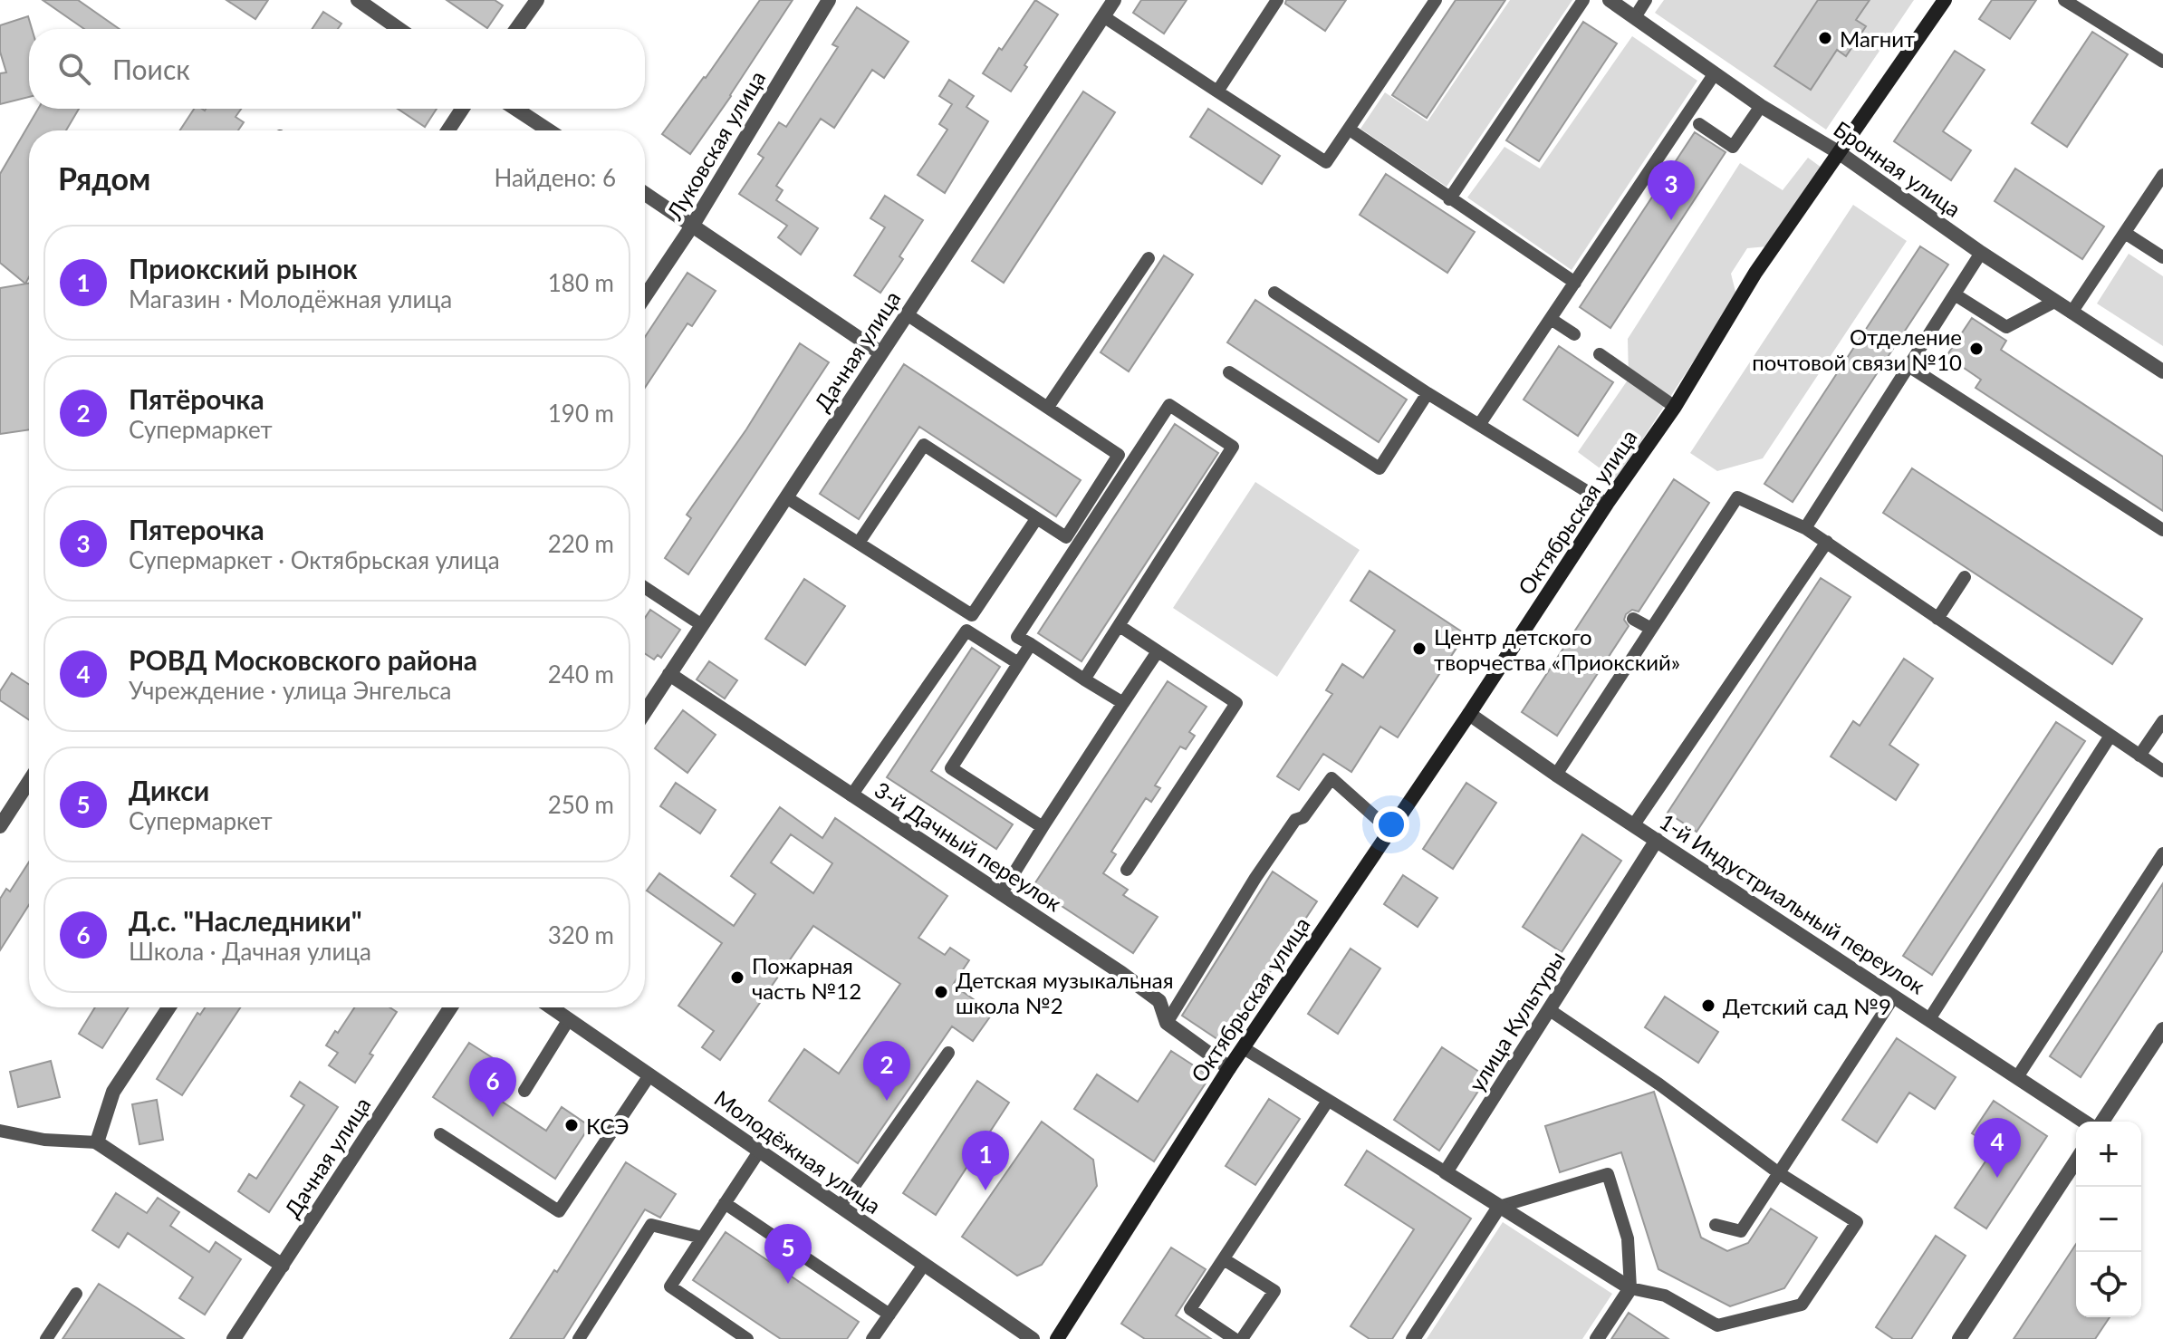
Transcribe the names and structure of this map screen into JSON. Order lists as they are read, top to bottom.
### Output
{
  "streets": {
    "main road": ["Октябрьская улица"],
    "street": [
      "Луковская улица",
      "Бронная улица",
      "Дачная улица",
      "3-й Дачный переулок",
      "1-й Индустриальный переулок",
      "улица Культуры",
      "Молодёжная улица"
    ]
  },
  "crossings": [
    ["Бронная улица", "Октябрьская улица"],
    ["Дачная улица", "3-й Дачный переулок"],
    ["Октябрьская улица", "3-й Дачный переулок"],
    ["Октябрьская улица", "1-й Индустриальный переулок"],
    ["1-й Индустриальный переулок", "улица Культуры"]
  ],
  "places": [
    "Магнит",
    "Отделение почтовой связи №10",
    "Центр детского творчества «Приокский»",
    "Пожарная часть №12",
    "Детская музыкальная школа №2",
    "Детский сад №9",
    "КСЭ"
  ],
  "page": {
    "search": "Поиск",
    "heading": ["Рядом", "Найдено: 6"],
    "pins": [
      "3",
      "2",
      "6",
      "4",
      "1",
      "5"
    ],
    "list": [
      {
        "mark": "1",
        "name": "Приокский рынок",
        "note": "Магазин · Молодёжная улица",
        "value": "180 m"
      },
      {
        "mark": "2",
        "name": "Пятёрочка",
        "note": "Супермаркет",
        "value": "190 m"
      },
      {
        "mark": "3",
        "name": "Пятерочка",
        "note": "Супермаркет · Октябрьская улица",
        "value": "220 m"
      },
      {
        "mark": "4",
        "name": "РОВД Московского района",
        "note": "Учреждение · улица Энгельса",
        "value": "240 m"
      },
      {
        "mark": "5",
        "name": "Дикси",
        "note": "Супермаркет",
        "value": "250 m"
      },
      {
        "mark": "6",
        "name": "Д.с. \"Наследники\"",
        "note": "Школа · Дачная улица",
        "value": "320 m"
      }
    ],
    "map_buttons": ["+", "−"]
  }
}
